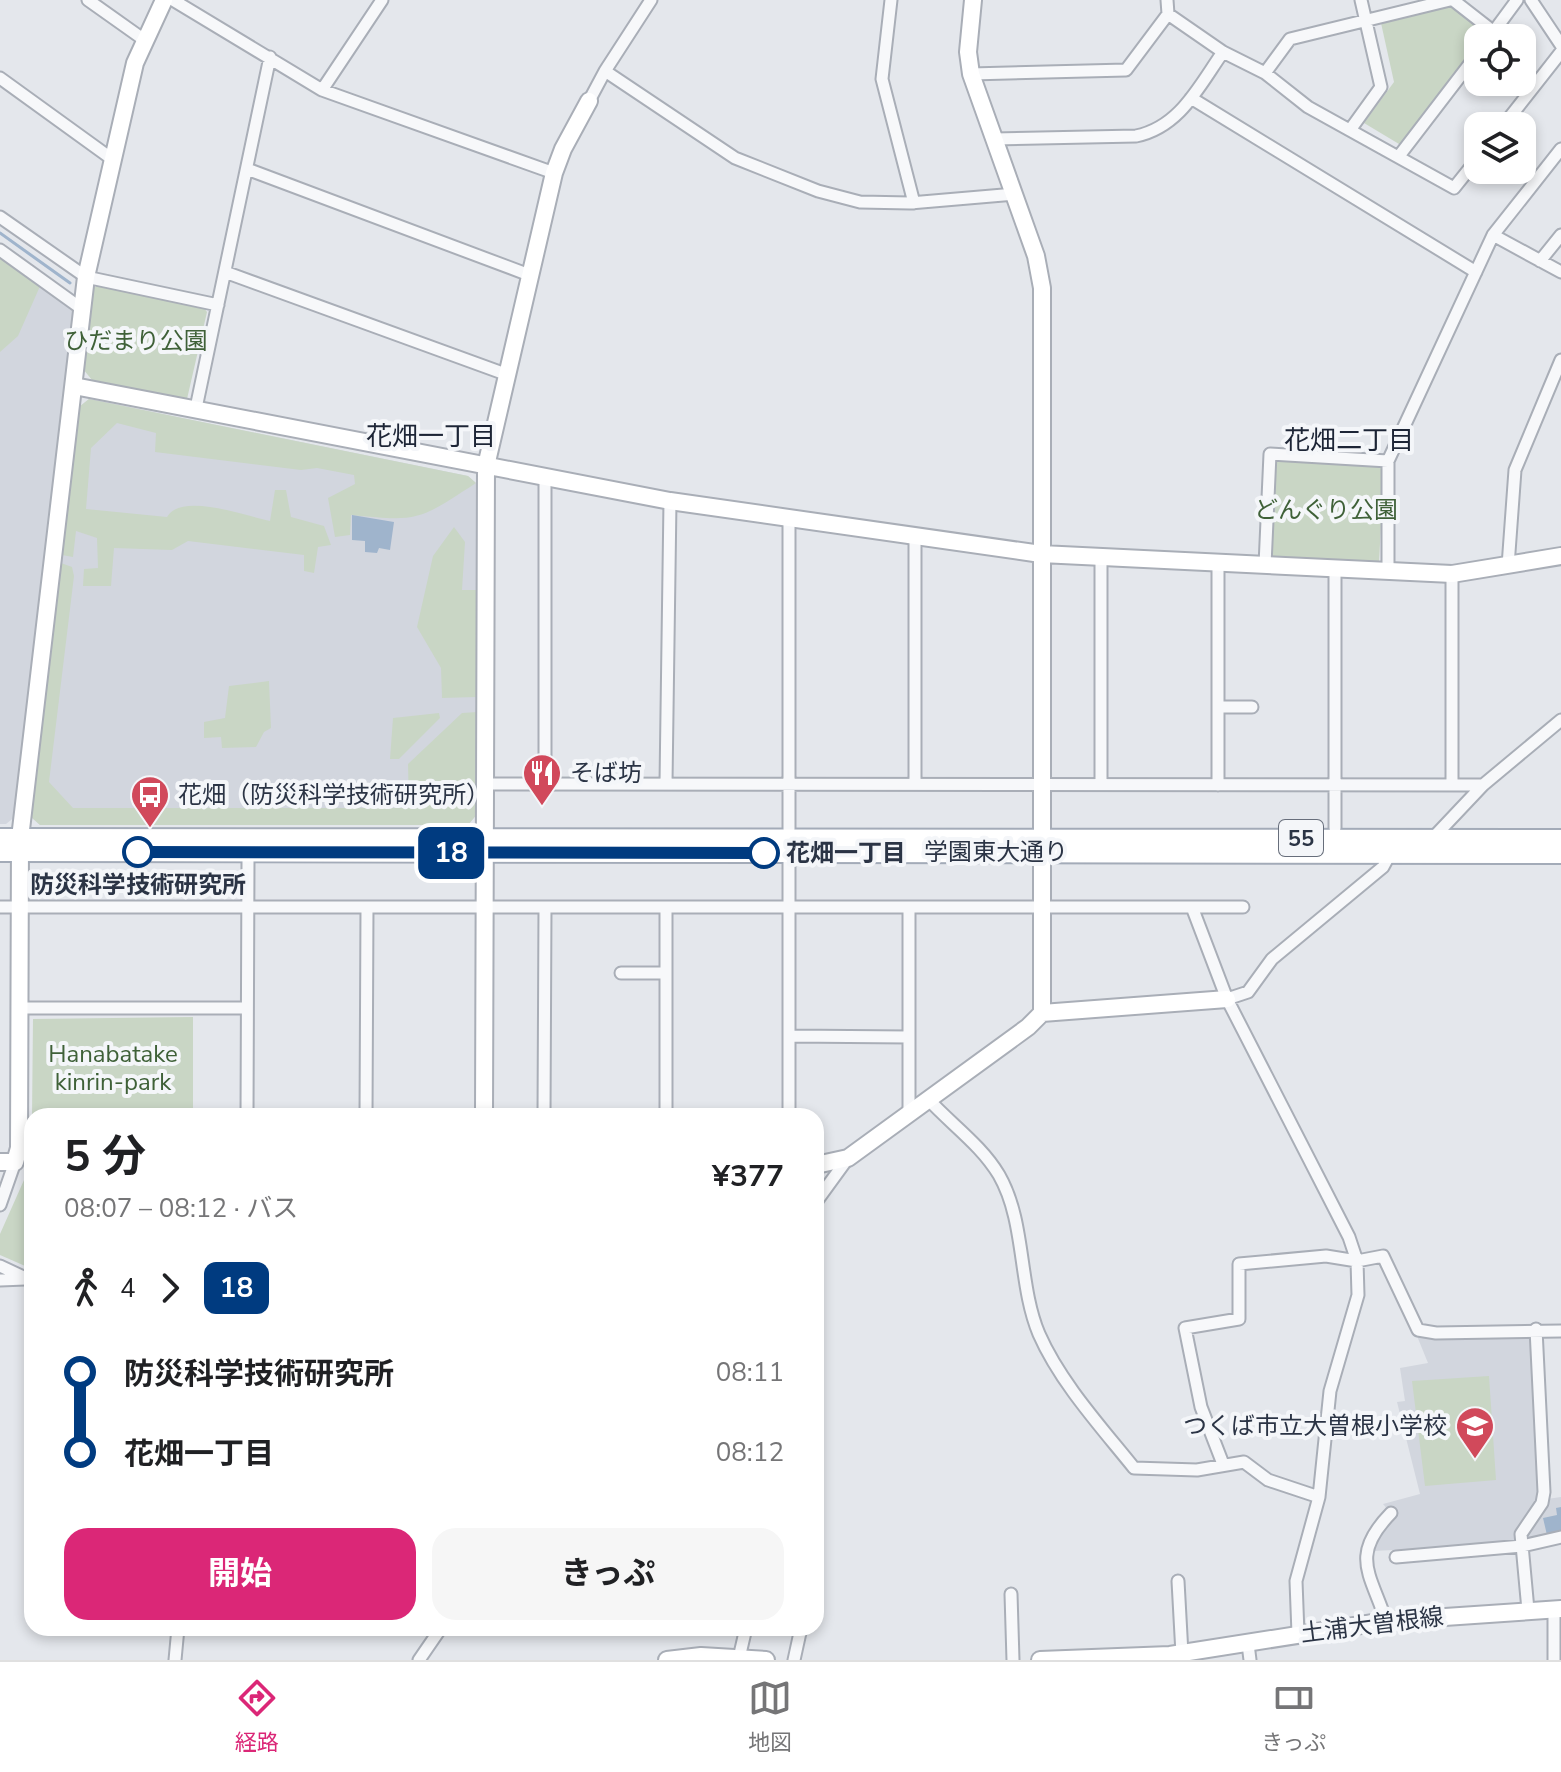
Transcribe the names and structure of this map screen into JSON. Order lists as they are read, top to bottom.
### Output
{
  "streets": {
    "main road": ["55", "学園東大通り"],
    "street": ["土浦大曽根線"]
  },
  "districts": ["花畑一丁目", "花畑二丁目"],
  "parks": ["ひだまり公園", "どんぐり公園", "Hanabatake kinrin-park"],
  "places": {
    "restaurant": ["そば坊"],
    "bus stop": ["花畑（防災科学技術研究所）"],
    "other": ["防災科学技術研究所", "花畑一丁目"],
    "school or university": ["つくば市立大曽根小学校"]
  },
  "lines": ["bus line 18"],
  "page": {
    "on_map": "18",
    "heading": ["5 分", "08:07 – 08:12 · バス", "¥377"],
    "legs": ["4", "18"],
    "list": [
      {
        "name": "防災科学技術研究所",
        "value": "08:11"
      },
      {
        "name": "花畑一丁目",
        "value": "08:12"
      }
    ],
    "buttons": ["開始", "きっぷ"],
    "tabs": ["経路", "地図", "きっぷ"]
  }
}
